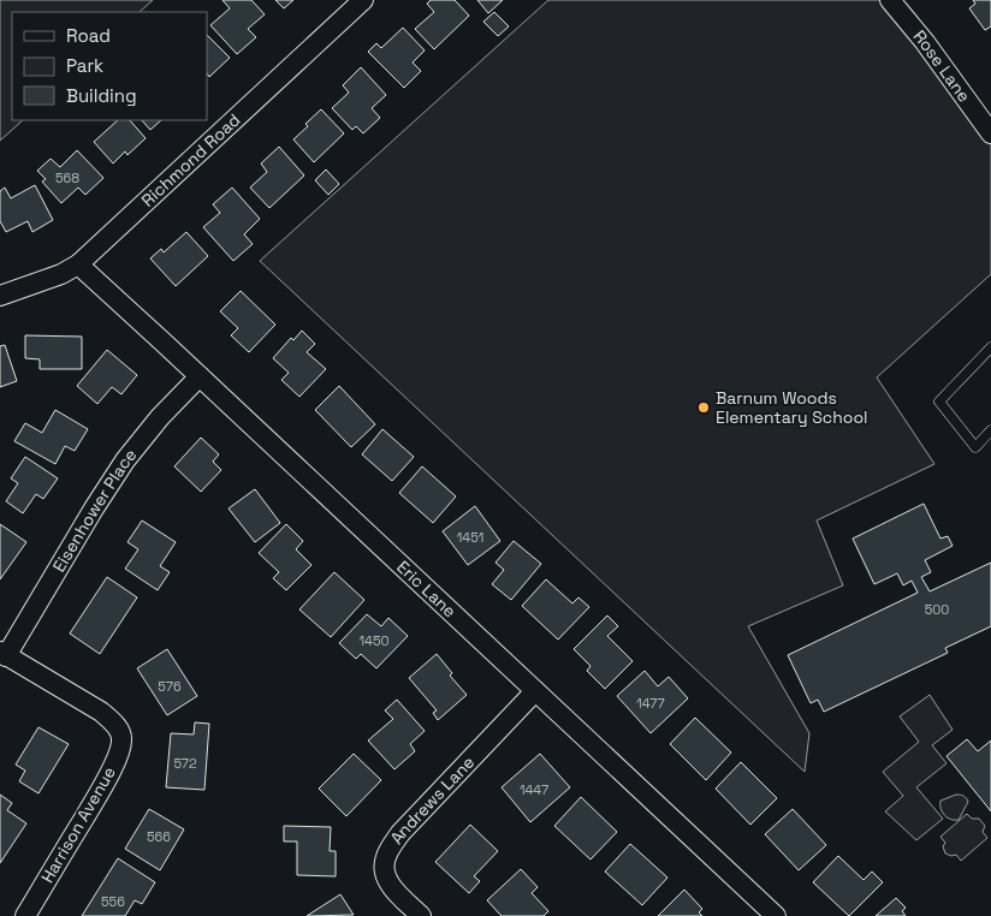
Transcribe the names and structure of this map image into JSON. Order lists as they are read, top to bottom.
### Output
{
  "streets": {
    "street": [
      "Rose Lane",
      "Richmond Road",
      "Eisenhower Place",
      "Eric Lane",
      "Andrews Lane",
      "Harrison Avenue"
    ]
  },
  "crossings": [
    ["Richmond Road", "Eric Lane"],
    ["Eisenhower Place", "Eric Lane"],
    ["Eisenhower Place", "Harrison Avenue"],
    ["Eric Lane", "Andrews Lane"]
  ],
  "places": ["Barnum Woods Elementary School"],
  "house_numbers": [
    "568",
    "1451",
    "500",
    "1450",
    "576",
    "1477",
    "572",
    "1447",
    "566",
    "556"
  ],
  "legend": ["Road", "Park", "Building"]
}
